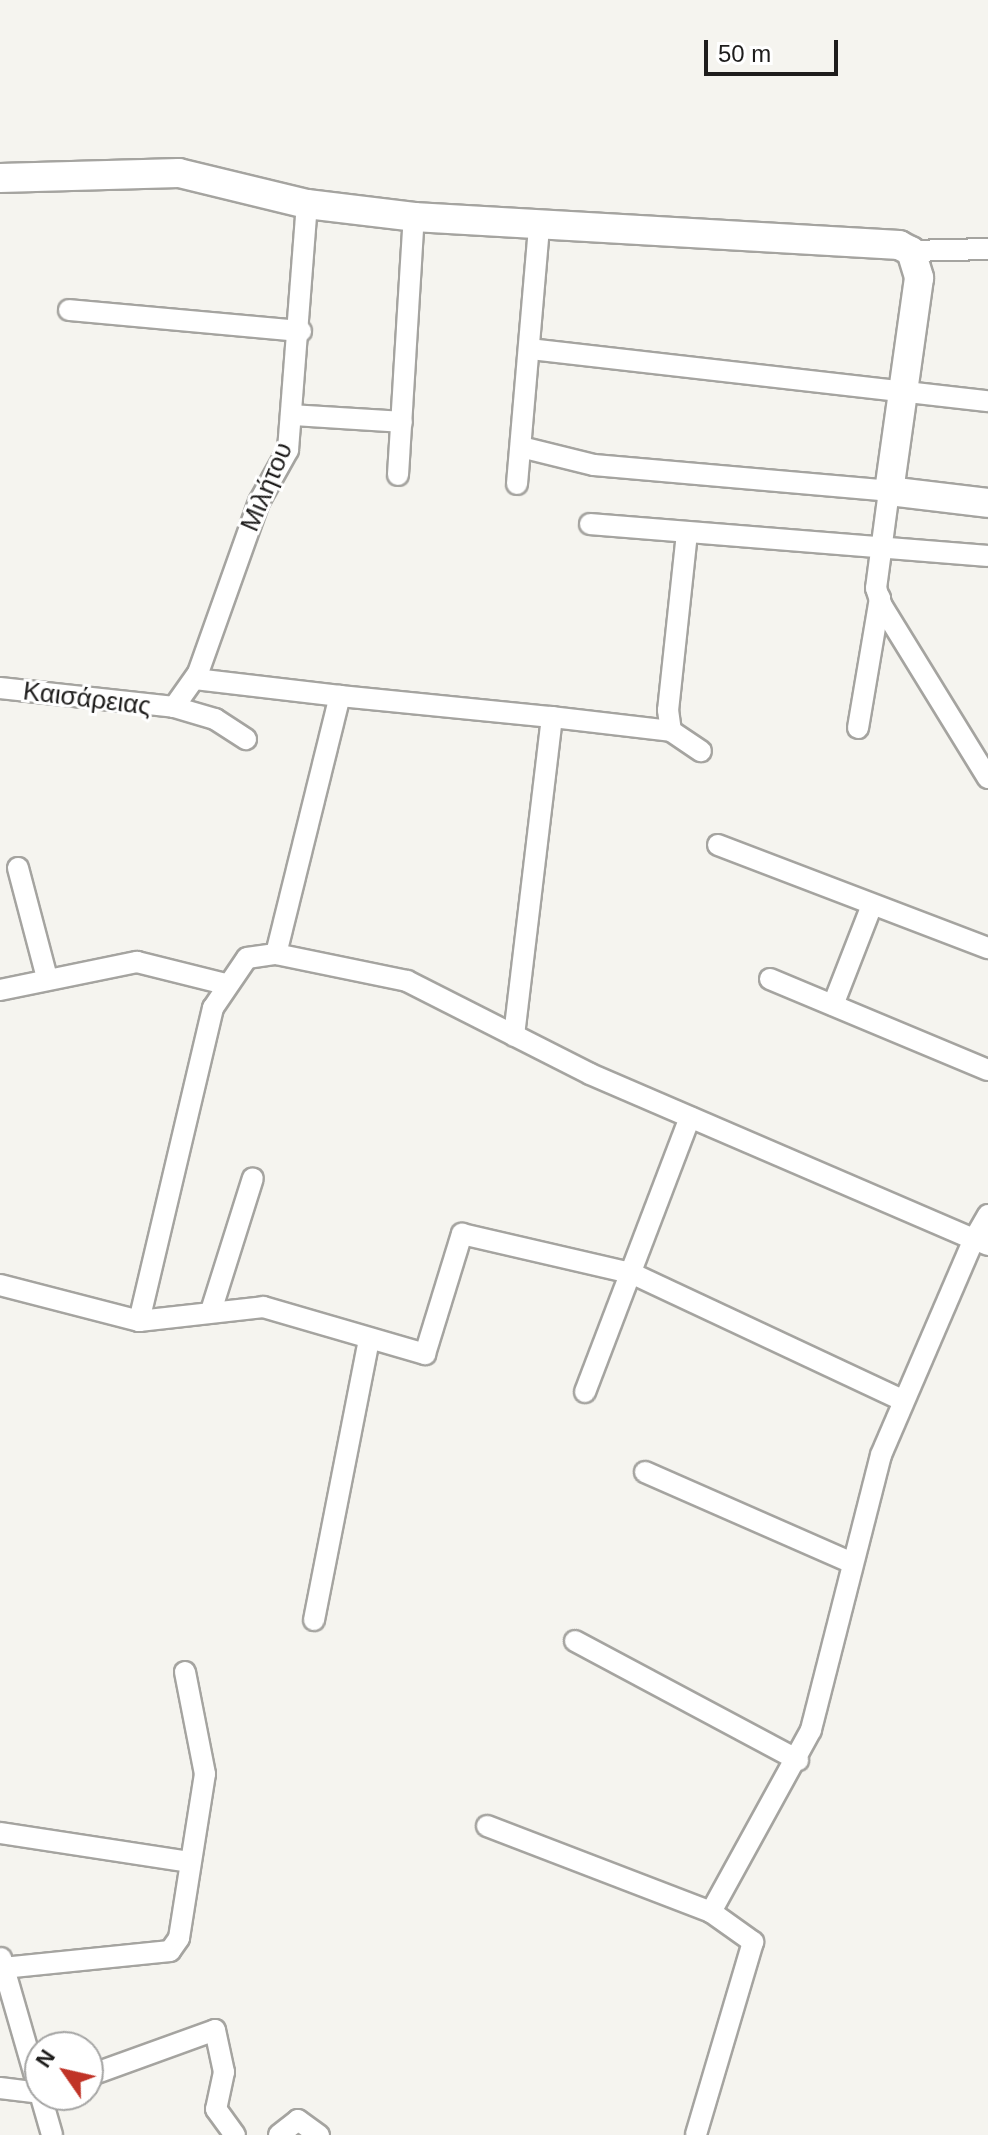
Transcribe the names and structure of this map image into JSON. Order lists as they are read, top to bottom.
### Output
{
  "streets": {
    "street": ["Μιλήτου", "Καισάρειας"]
  },
  "crossings": [
    ["Μιλήτου", "Καισάρειας"]
  ],
  "scale_bar": "50 m",
  "north": "top left"
}
